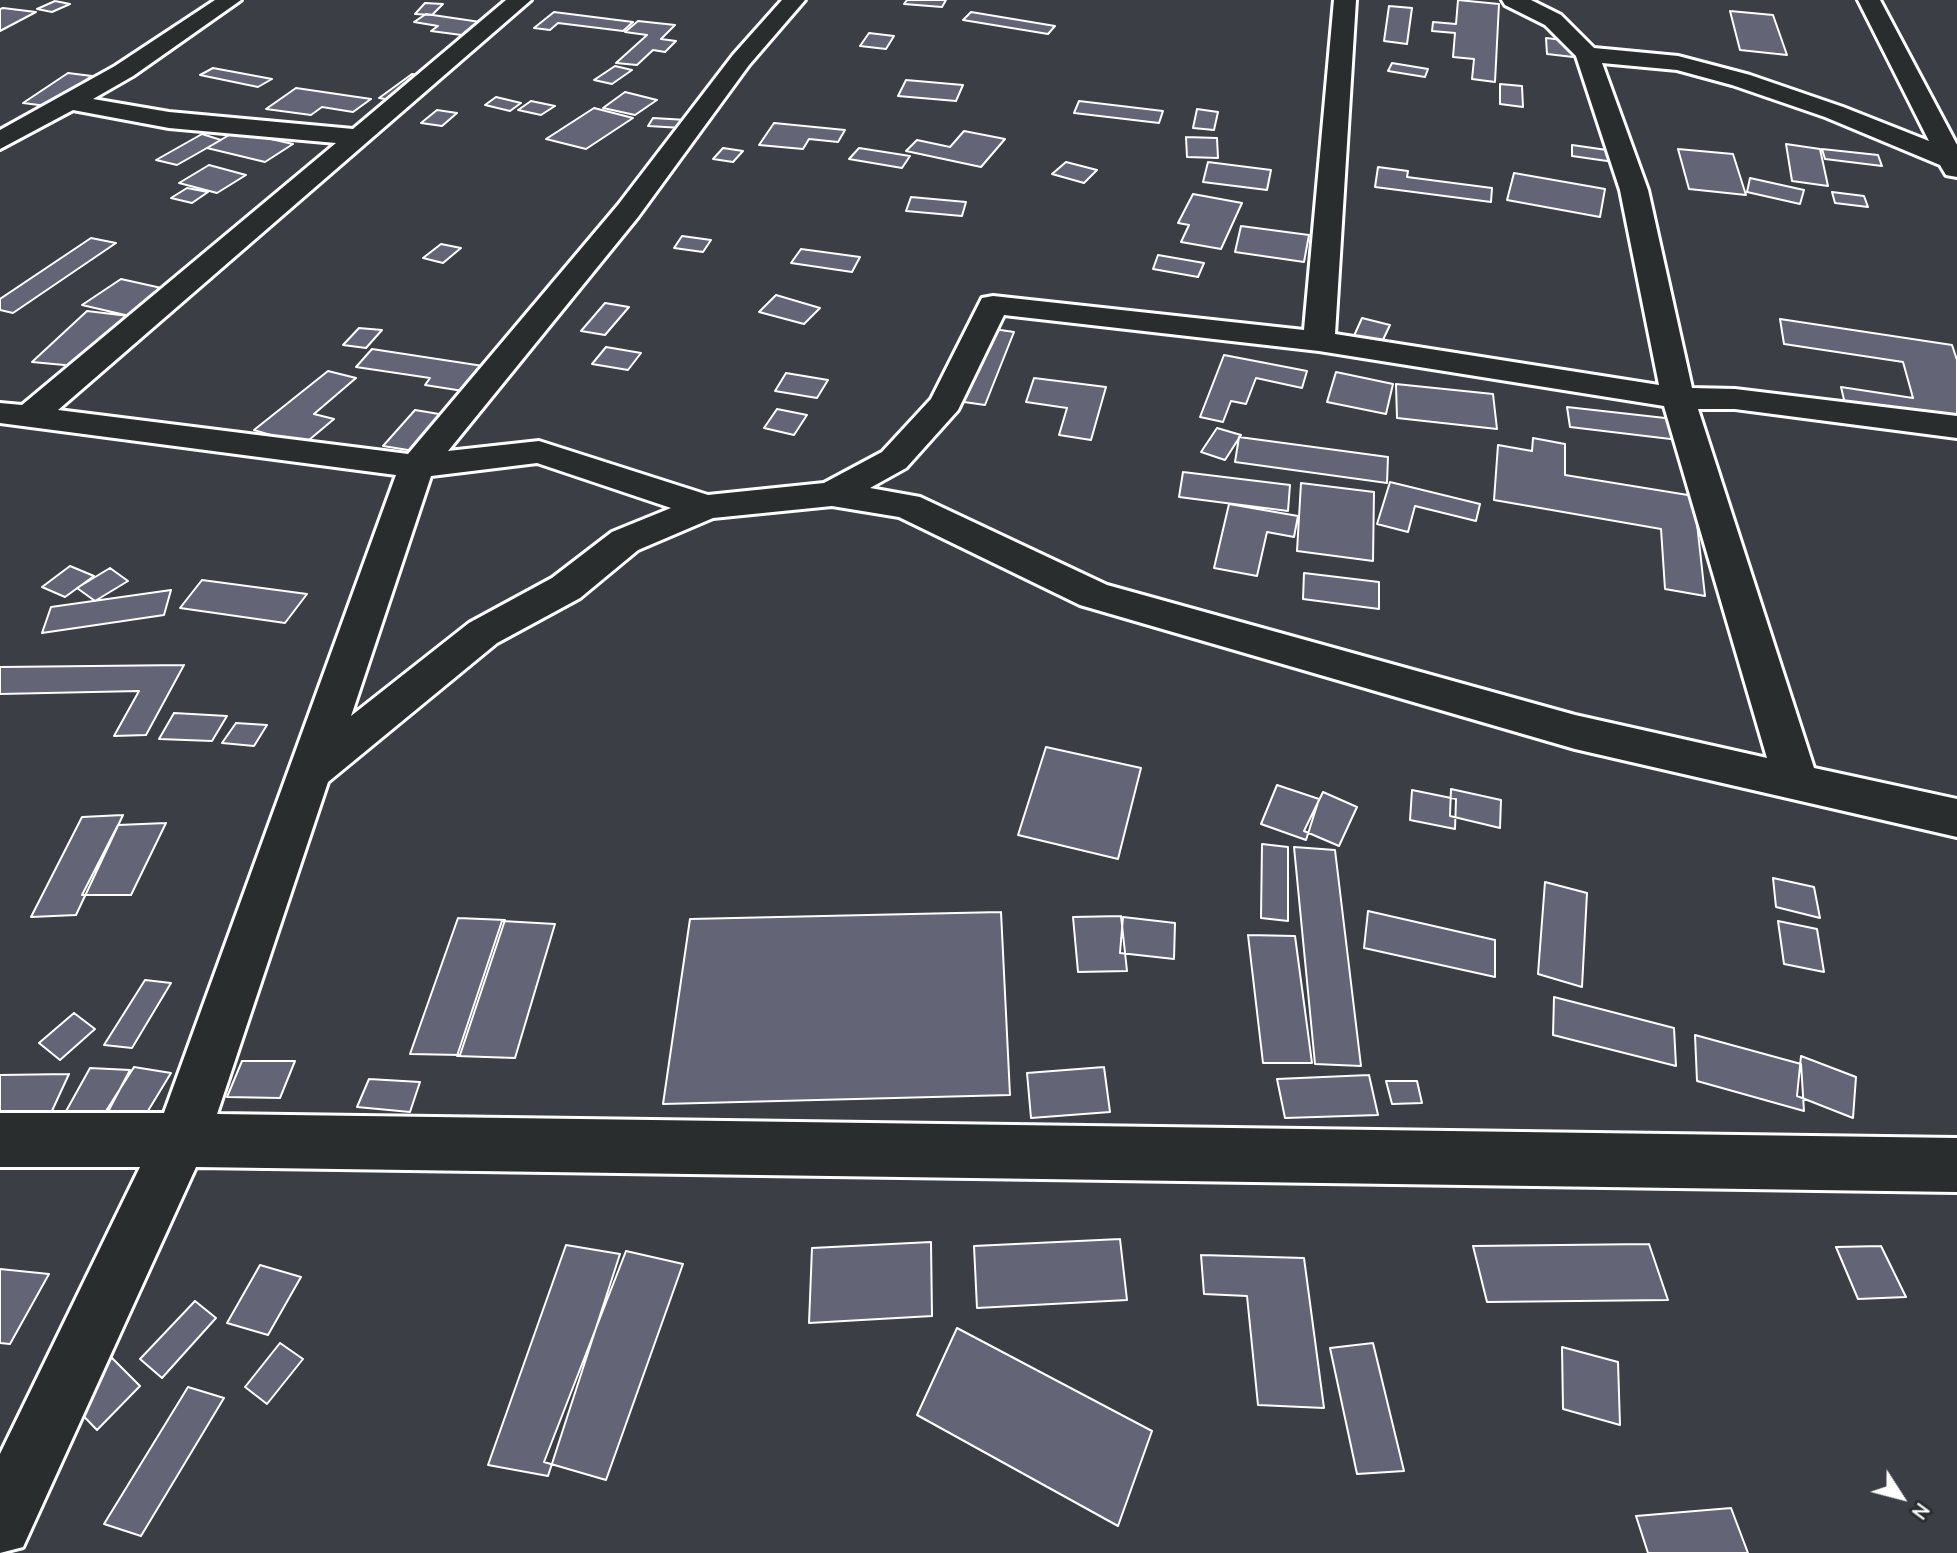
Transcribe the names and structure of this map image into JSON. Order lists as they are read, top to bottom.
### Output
{
  "north": "bottom right"
}
